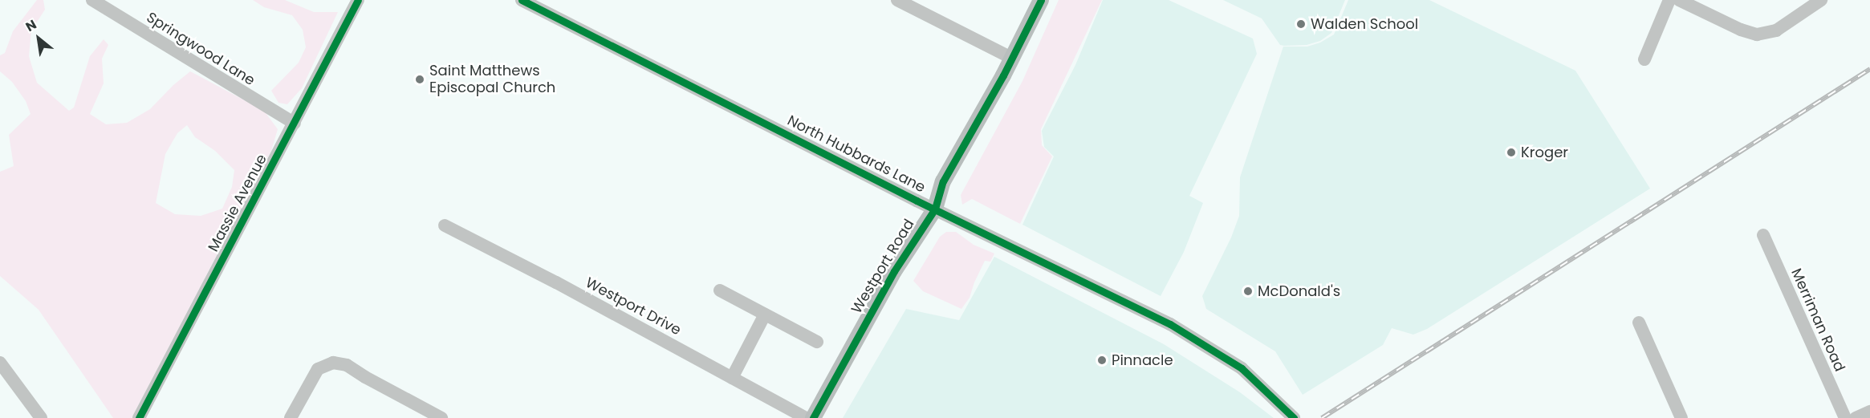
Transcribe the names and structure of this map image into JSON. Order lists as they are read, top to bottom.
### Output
{
  "streets": {
    "main road": ["Westport Road"],
    "street": [
      "Springwood Lane",
      "North Hubbards Lane",
      "Massie Avenue",
      "Westport Drive",
      "Merriman Road"
    ]
  },
  "crossings": [
    ["Springwood Lane", "Massie Avenue"],
    ["North Hubbards Lane", "Westport Road"]
  ],
  "places": [
    "Walden School",
    "Saint Matthews Episcopal Church",
    "Kroger",
    "McDonald's",
    "Pinnacle"
  ],
  "north": "top left"
}
